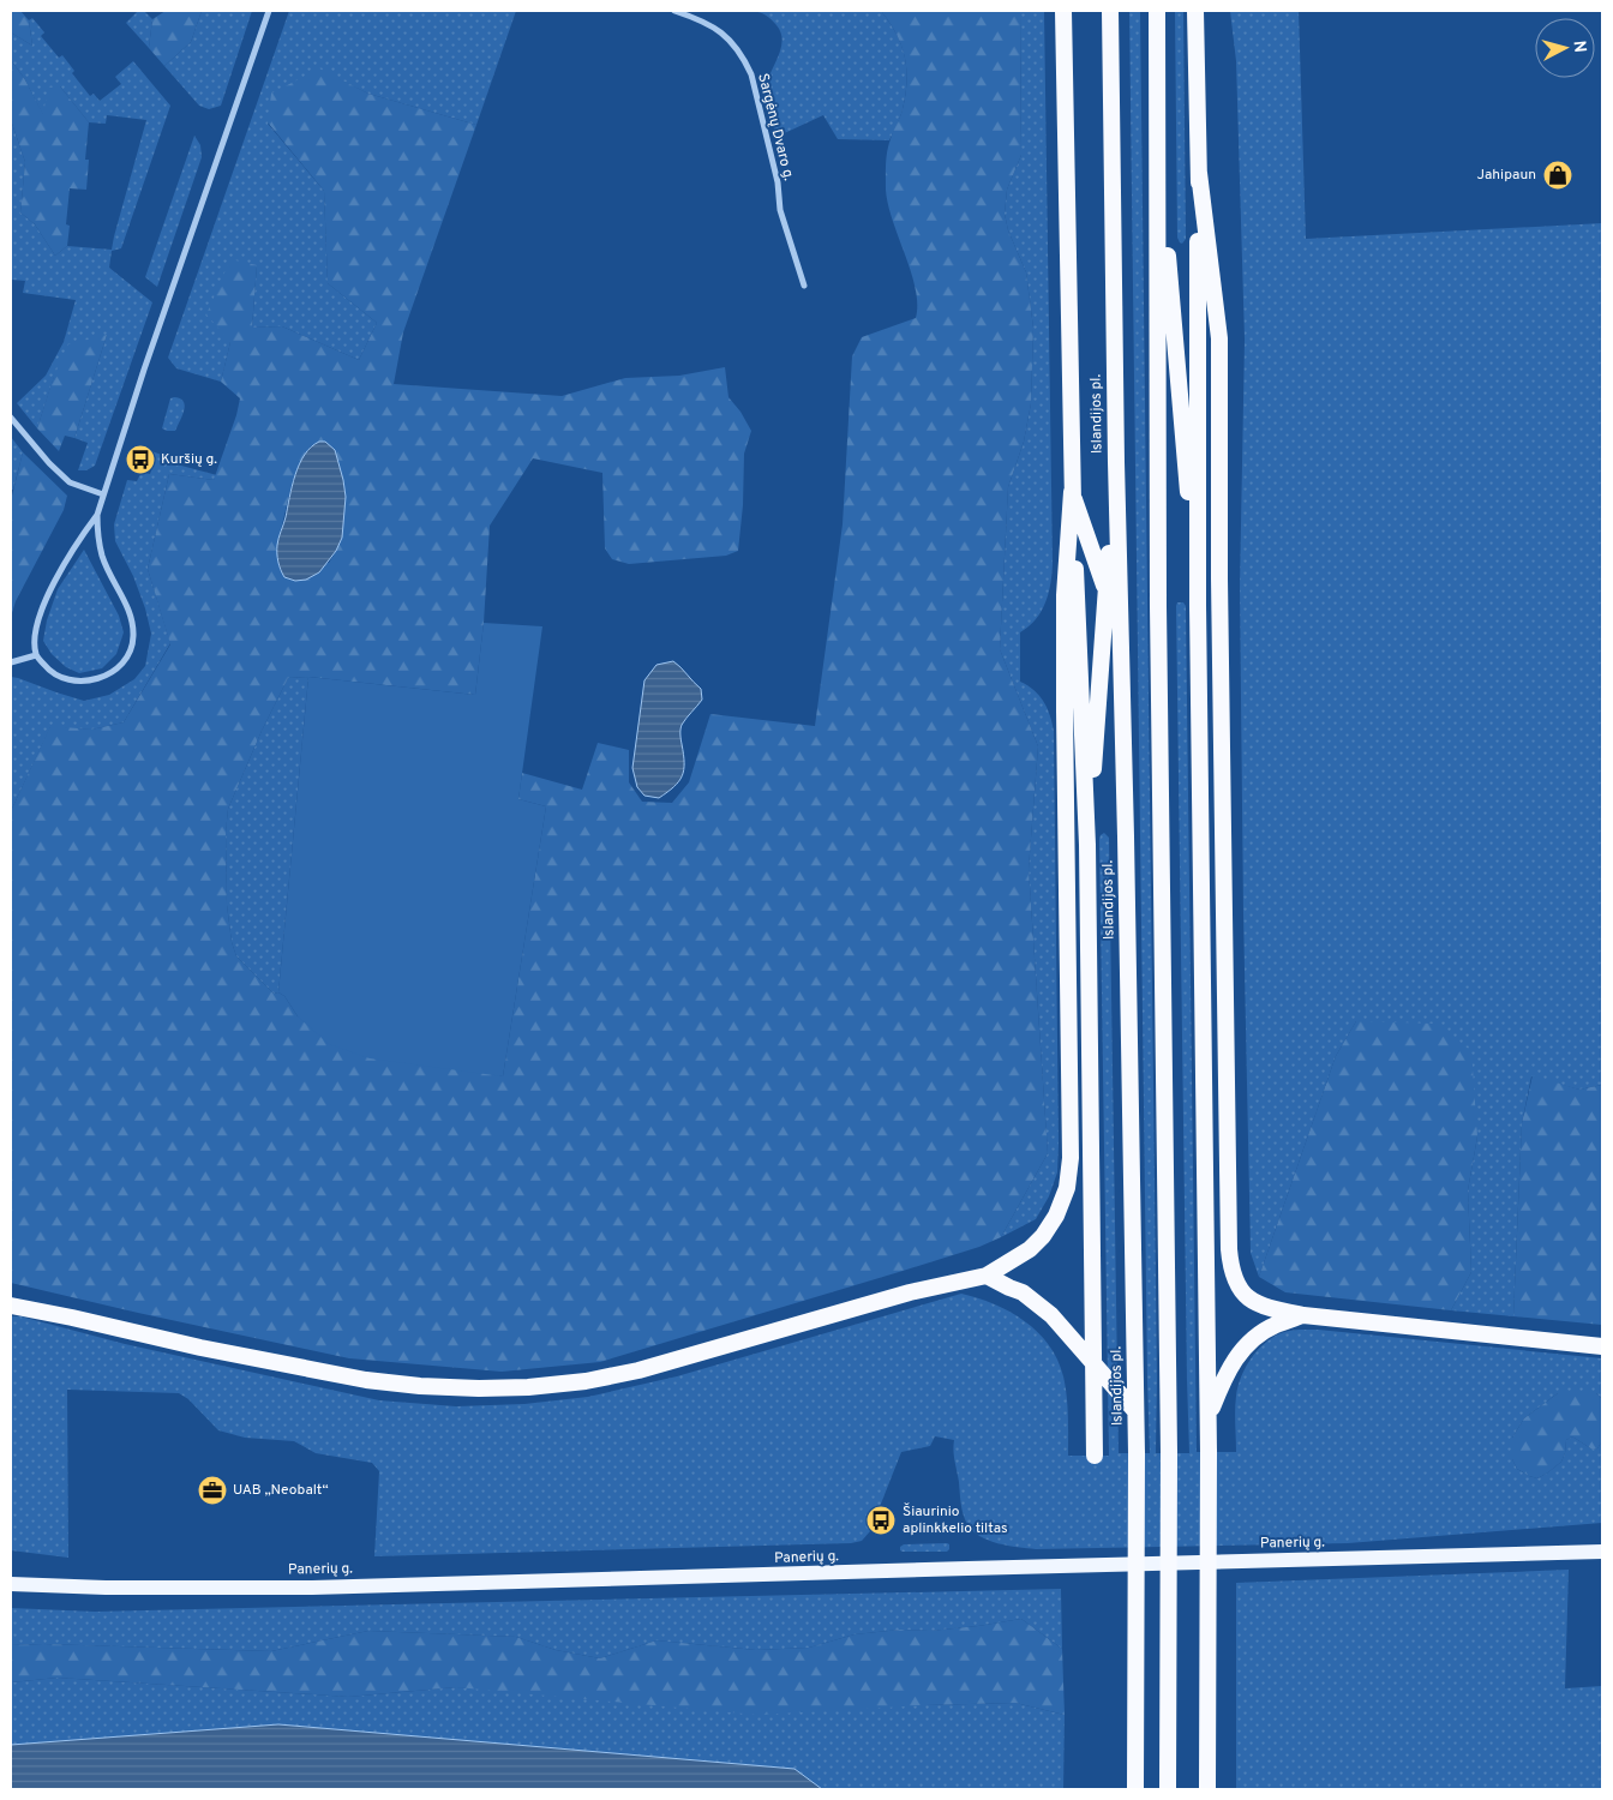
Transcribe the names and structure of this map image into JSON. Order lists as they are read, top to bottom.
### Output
{
  "streets": {
    "highway": ["Islandijos pl."],
    "main road": ["Panerių g."],
    "street": ["Sargėnų Dvaro g."]
  },
  "places": {
    "shop": ["Jahipaun"],
    "bus stop": ["Kuršių g.", "Šiaurinio aplinkkelio tiltas"],
    "office": ["UAB „Neobalt“"]
  },
  "north": "right"
}
